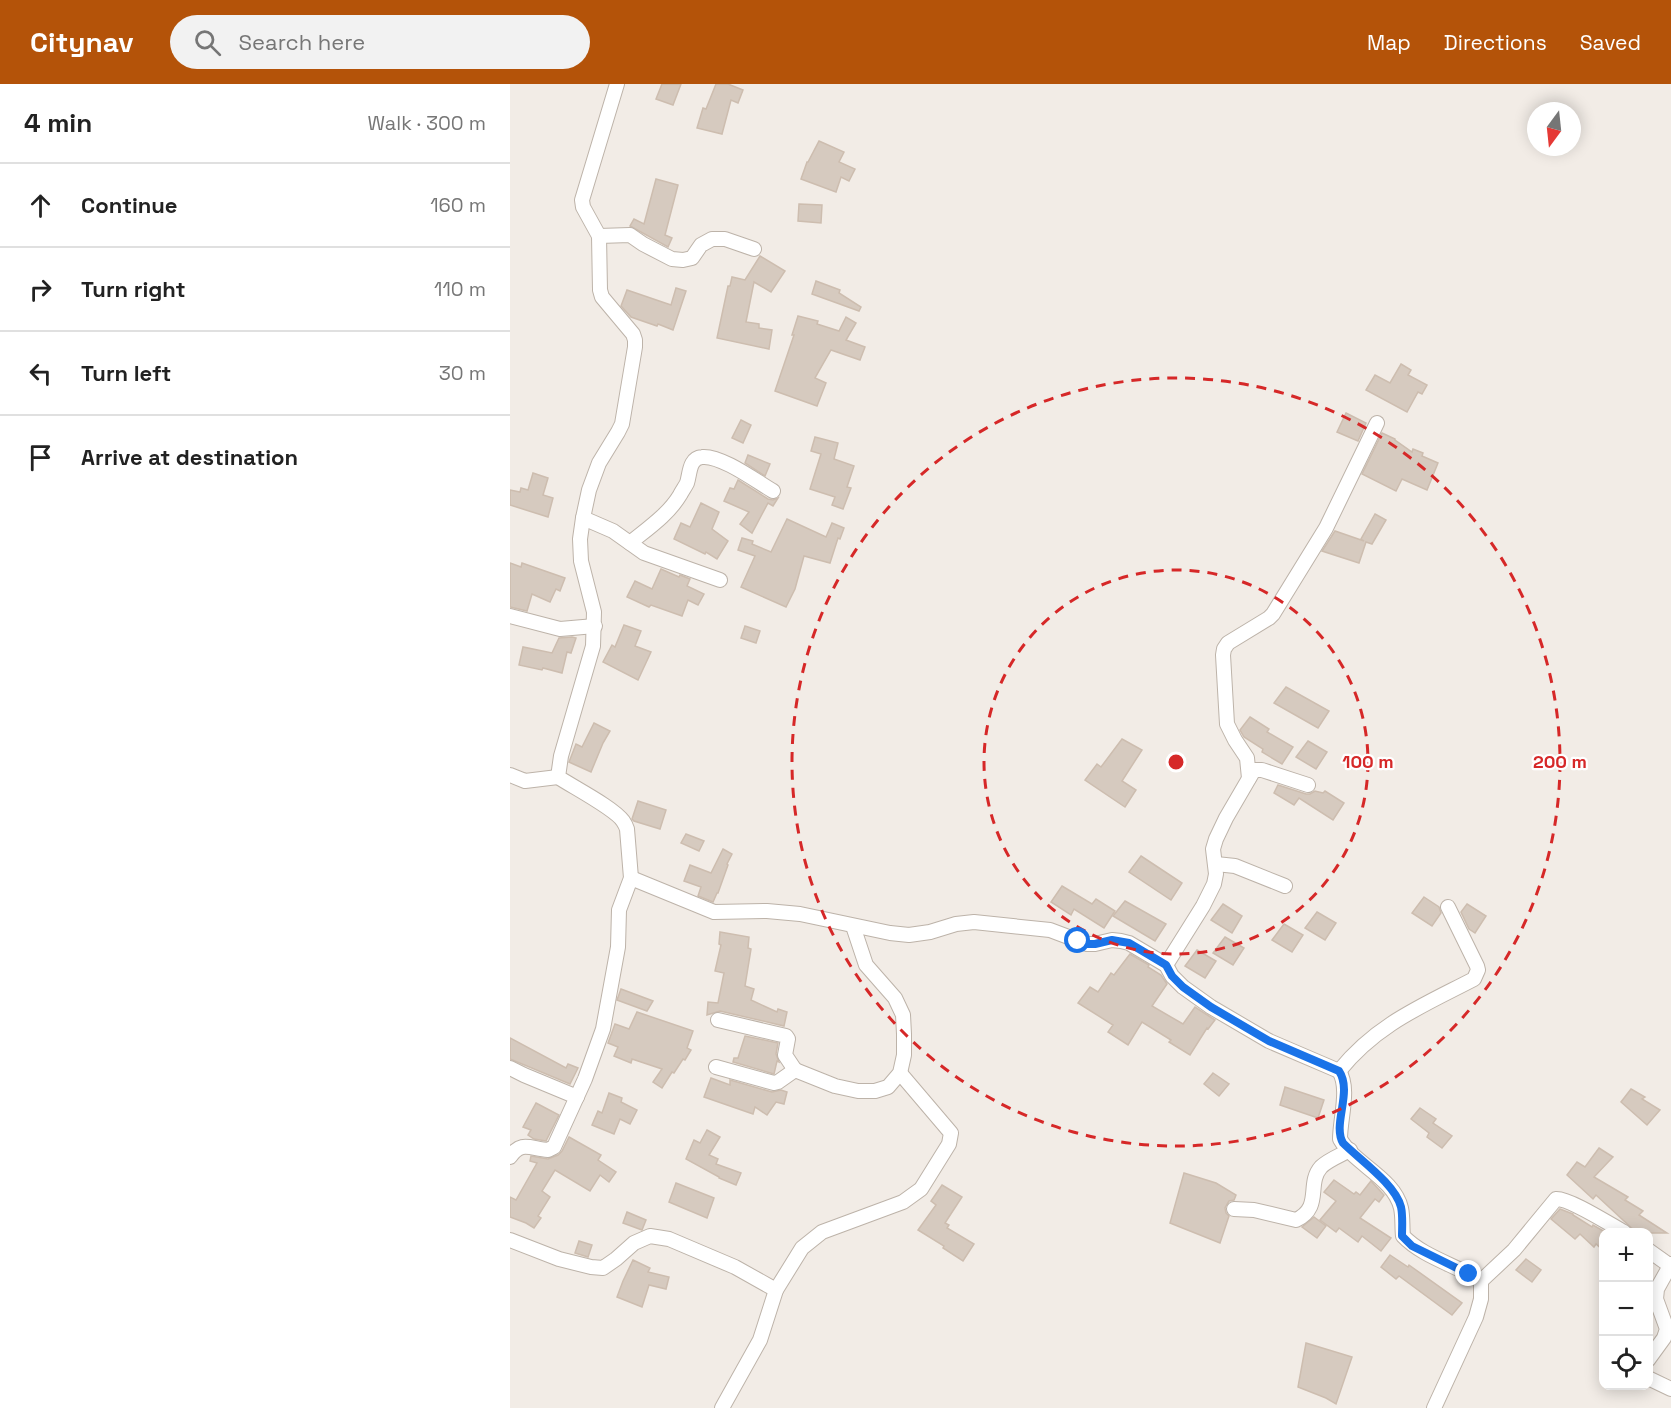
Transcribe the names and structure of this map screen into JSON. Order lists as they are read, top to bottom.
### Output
{
  "north": "bottom",
  "page": {
    "header": "Citynav",
    "search": "Search here",
    "nav": ["Map", "Directions", "Saved"],
    "heading": ["4 min", "Walk · 300 m"],
    "list": [
      ["Continue", "160 m"],
      ["Turn right", "110 m"],
      ["Turn left", "30 m"],
      "Arrive at destination"
    ],
    "map_buttons": ["+", "−"]
  },
  "rings": ["100 m", "200 m"]
}
